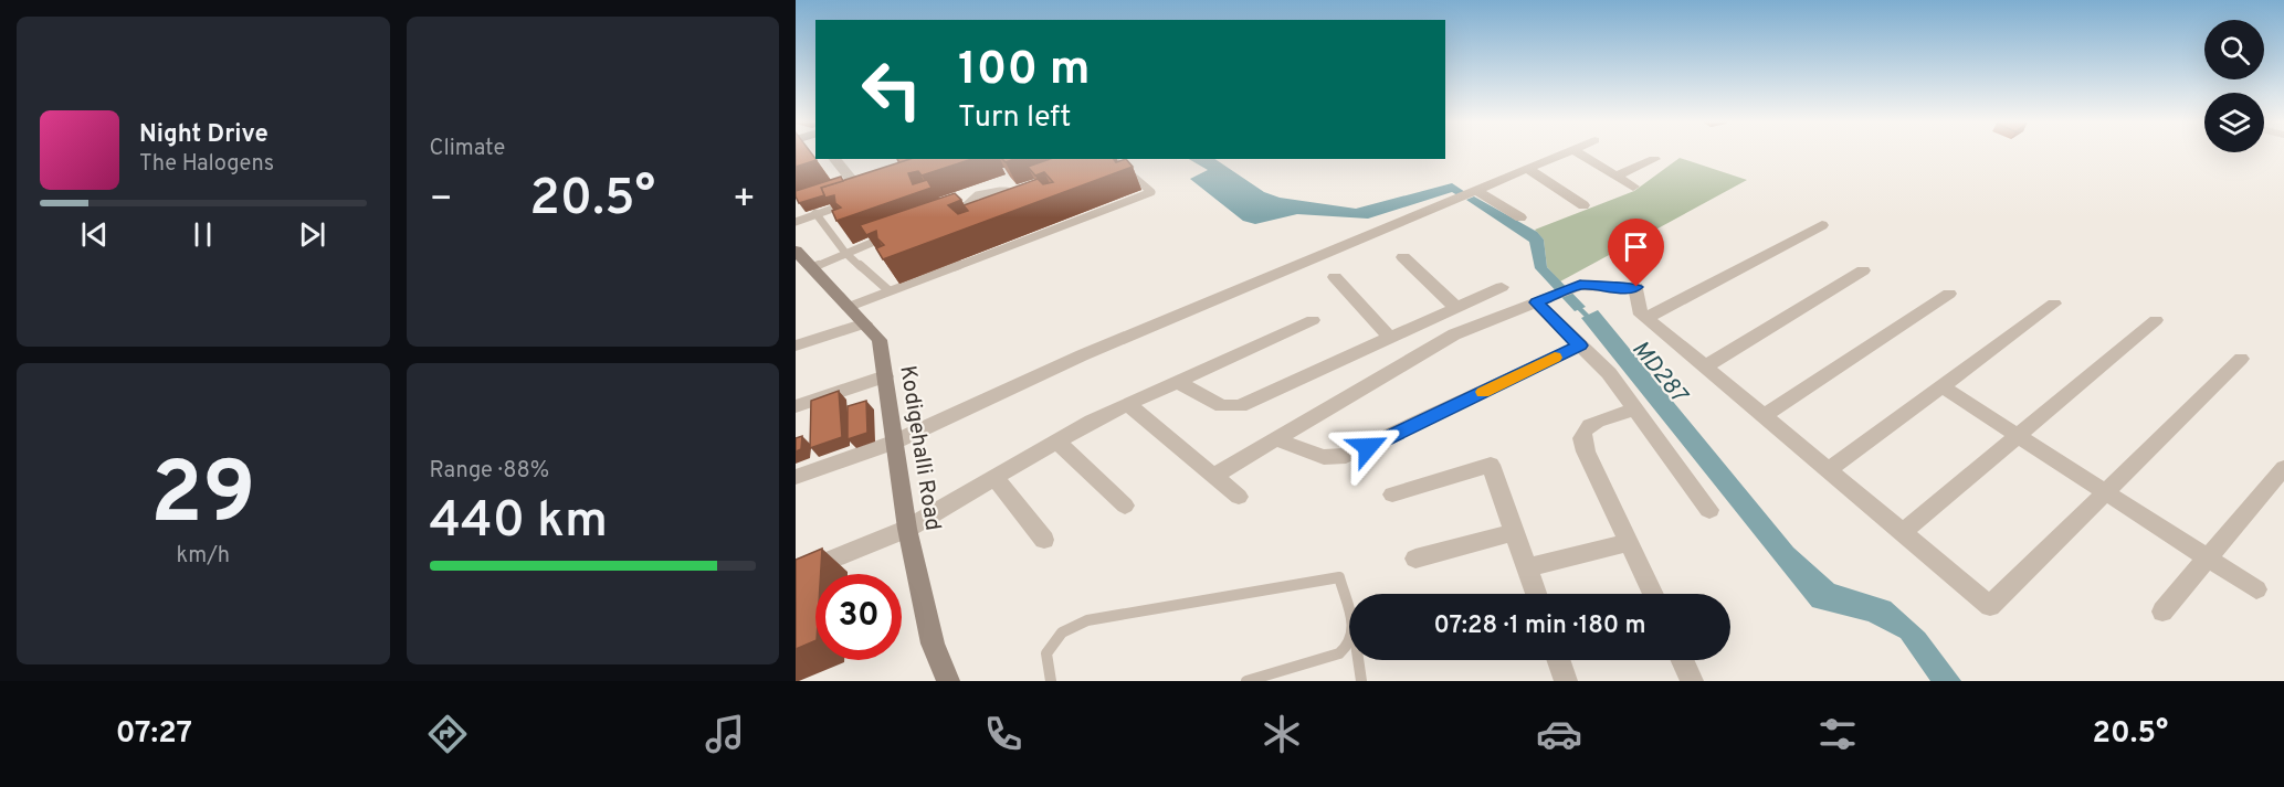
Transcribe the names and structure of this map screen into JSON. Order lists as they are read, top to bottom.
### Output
{
  "streets": {
    "street": ["Kodigehalli Road"]
  },
  "water": ["MD287"],
  "page": {
    "tile": [
      "Climate",
      ["29", "km/h"],
      ["Range · 88%", "440 km"]
    ],
    "turn": ["100 m", "Turn left"],
    "song": ["Night Drive", "The Halogens"],
    "heat": ["−", "20.5°", "+"],
    "limit": "30",
    "trip": "07:28 · 1 min · 180 m",
    "tabs": ["07:27", "20.5°"]
  }
}
